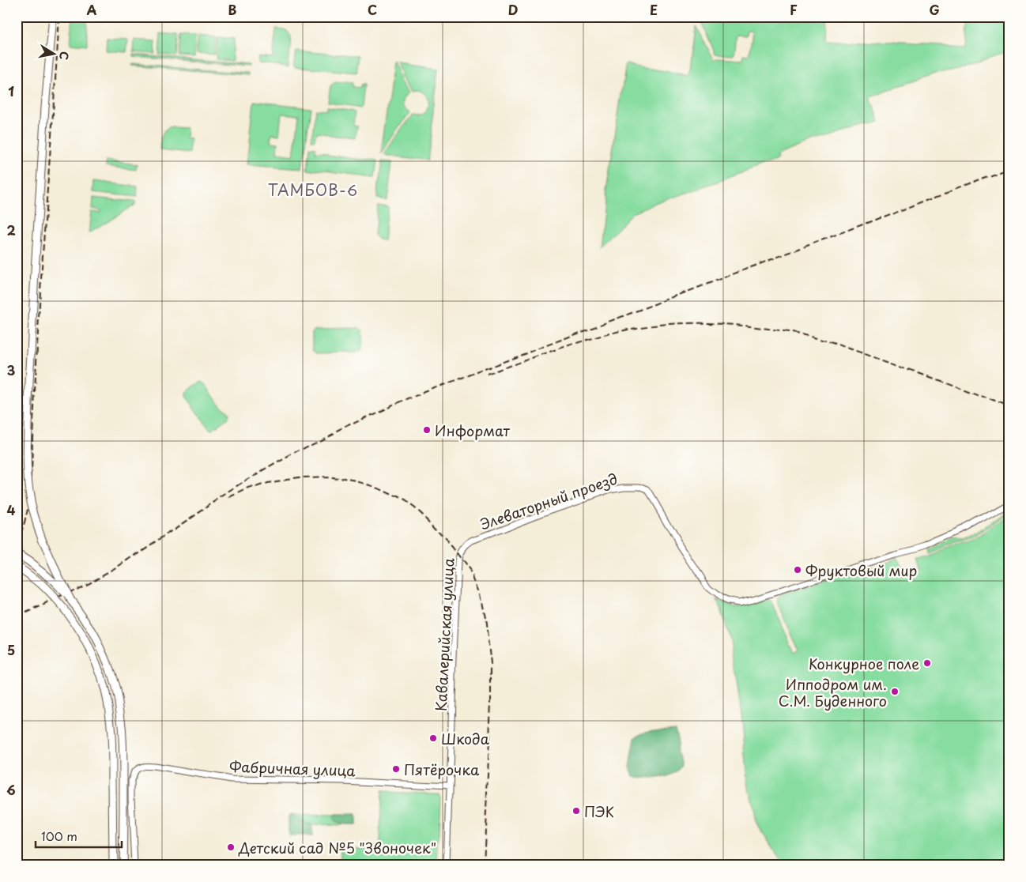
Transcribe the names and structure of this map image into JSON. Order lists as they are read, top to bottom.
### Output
{
  "streets": {
    "street": ["Элеваторный проезд", "Кавалерийская улица", "Фабричная улица"]
  },
  "crossings": [
    ["Элеваторный проезд", "Кавалерийская улица"],
    ["Кавалерийская улица", "Фабричная улица"]
  ],
  "districts": ["ТАМБОВ-6"],
  "places": [
    "Информат",
    "Фруктовый мир",
    "Конкурное поле",
    "Ипподром им. С.М. Буденного",
    "Шкода",
    "Пятёрочка",
    "ПЭК",
    "Детский сад №5 \"Звоночек\""
  ],
  "scale_bar": "100 m",
  "north": "right",
  "grid": {
    "columns": [
      "A",
      "B",
      "C",
      "D",
      "E",
      "F",
      "G"
    ],
    "rows": [
      "1",
      "2",
      "3",
      "4",
      "5",
      "6"
    ]
  }
}
